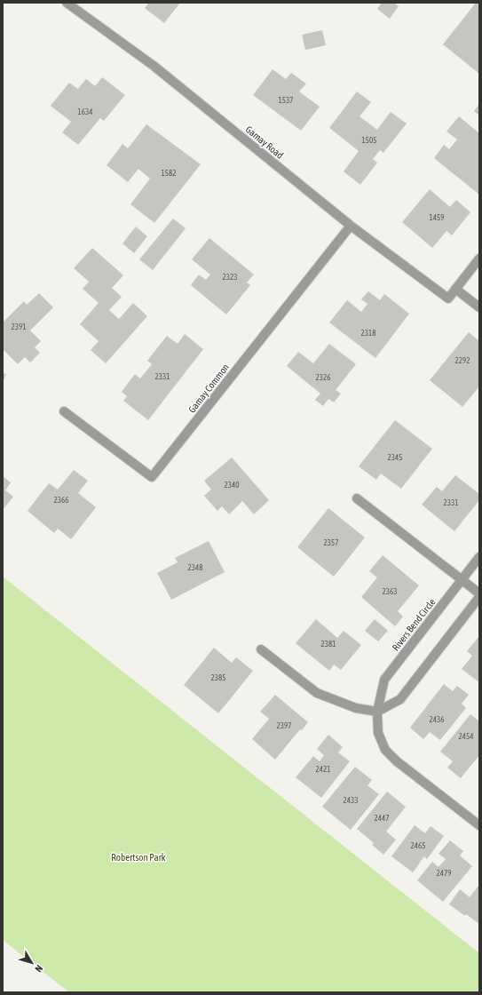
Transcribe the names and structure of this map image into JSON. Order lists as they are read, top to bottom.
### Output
{
  "streets": {
    "street": ["Gamay Road", "Gamay Common", "Rivers Bend Circle"]
  },
  "crossings": [
    ["Gamay Road", "Gamay Common"]
  ],
  "parks": ["Robertson Park"],
  "house_numbers": [
    "1537",
    "1634",
    "1505",
    "1582",
    "1459",
    "2323",
    "2391",
    "2318",
    "2292",
    "2331",
    "2326",
    "2345",
    "2340",
    "2366",
    "2331",
    "2357",
    "2348",
    "2363",
    "2381",
    "2385",
    "2436",
    "2397",
    "2454",
    "2421",
    "2433",
    "2447",
    "2465",
    "2479"
  ],
  "north": "bottom right"
}
